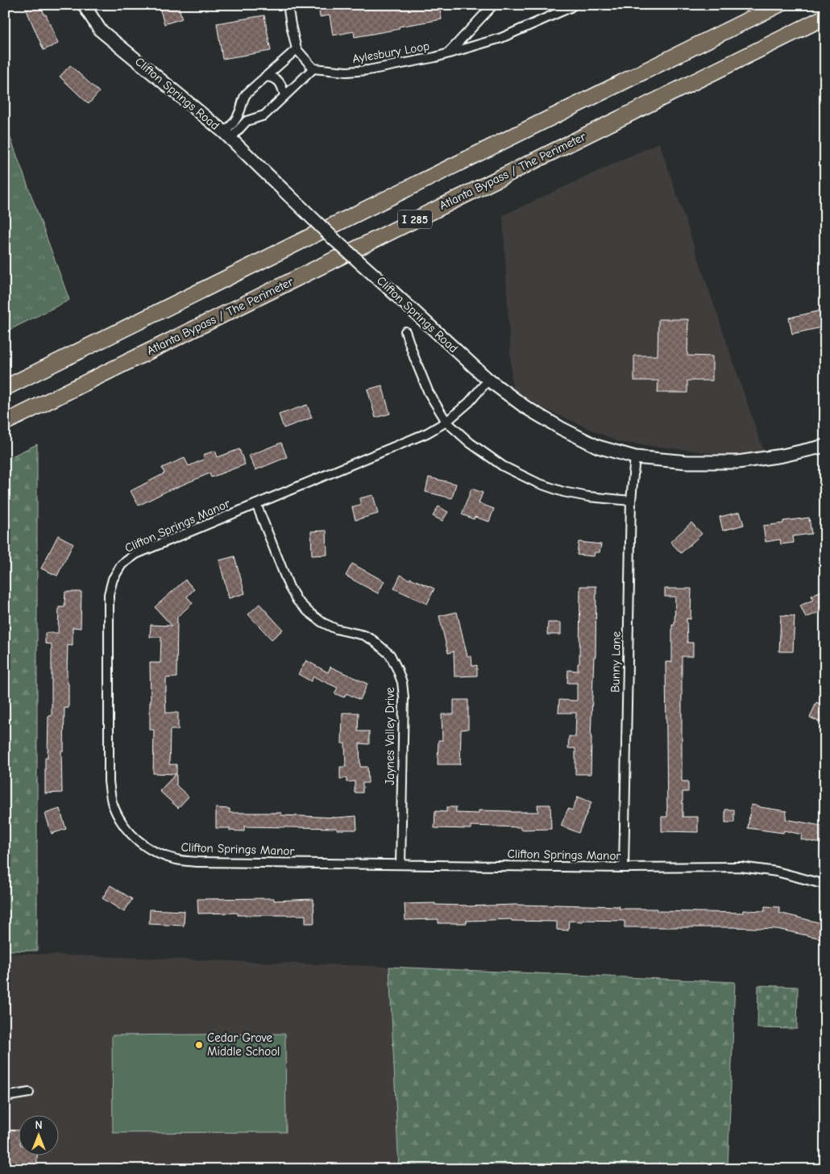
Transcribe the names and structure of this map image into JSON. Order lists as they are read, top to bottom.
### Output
{
  "streets": {
    "highway": ["Atlanta Bypass / The Perimeter", "I 285"],
    "street": [
      "Aylesbury Loop",
      "Clifton Springs Road",
      "Clifton Springs Manor",
      "Bunny Lane",
      "Jaynes Valley Drive"
    ]
  },
  "crossings": [
    ["Clifton Springs Road", "Clifton Springs Manor"],
    ["Clifton Springs Road", "Bunny Lane"],
    ["Clifton Springs Manor", "Bunny Lane"],
    ["Clifton Springs Manor", "Jaynes Valley Drive"]
  ],
  "places": ["Cedar Grove Middle School"],
  "north": "top"
}
